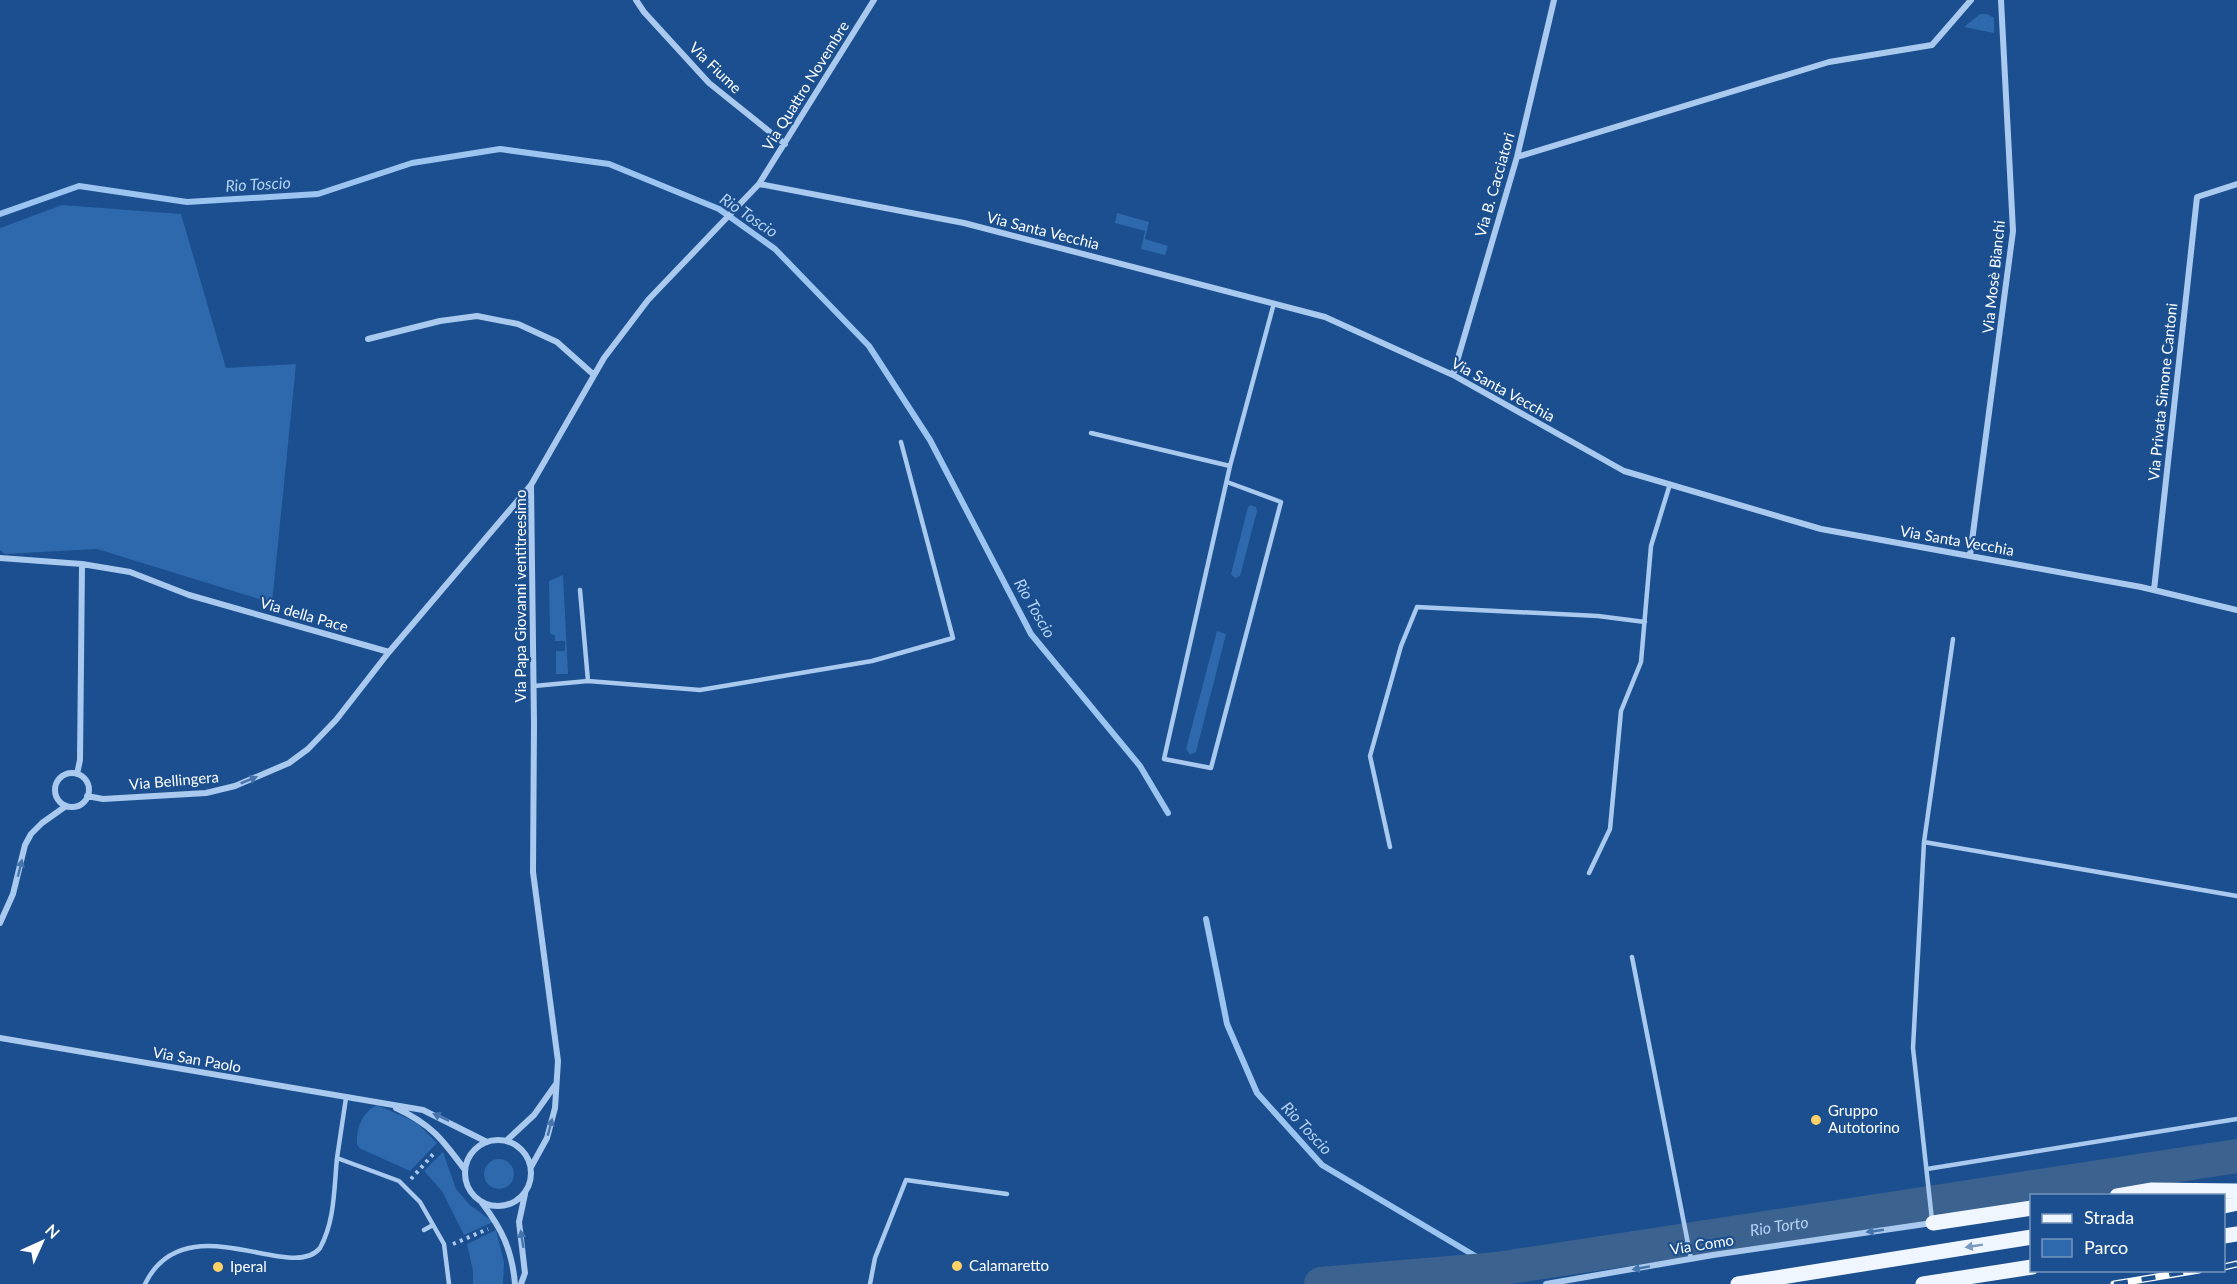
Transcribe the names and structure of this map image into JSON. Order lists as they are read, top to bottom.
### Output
{
  "streets": {
    "street": [
      "Via Fiume",
      "Via Quattro Novembre",
      "Via B. Cacciatori",
      "Via Santa Vecchia",
      "Via Mosè Bianchi",
      "Via Privata Simone Cantoni",
      "Via Papa Giovanni ventitreesimo",
      "Via della Pace",
      "Via Bellingera",
      "Via San Paolo",
      "Via Como"
    ]
  },
  "crossings": [
    ["Via Fiume", "Via Quattro Novembre"],
    ["Via Quattro Novembre", "Via Santa Vecchia"],
    ["Via Quattro Novembre", "Via Papa Giovanni ventitreesimo"],
    ["Via B. Cacciatori", "Via Santa Vecchia"],
    ["Via Santa Vecchia", "Via Mosè Bianchi"],
    ["Via Santa Vecchia", "Via Privata Simone Cantoni"],
    ["Via Santa Vecchia", "Via Papa Giovanni ventitreesimo"],
    ["Via Papa Giovanni ventitreesimo", "Via San Paolo"],
    ["Via della Pace", "Via Bellingera"]
  ],
  "one_way": ["Via Bellingera", "Via Como"],
  "water": ["Rio Toscio", "Rio Torto"],
  "places": ["Gruppo Autotorino", "Calamaretto", "Iperal"],
  "legend": ["Strada", "Parco"],
  "north": "top right"
}
